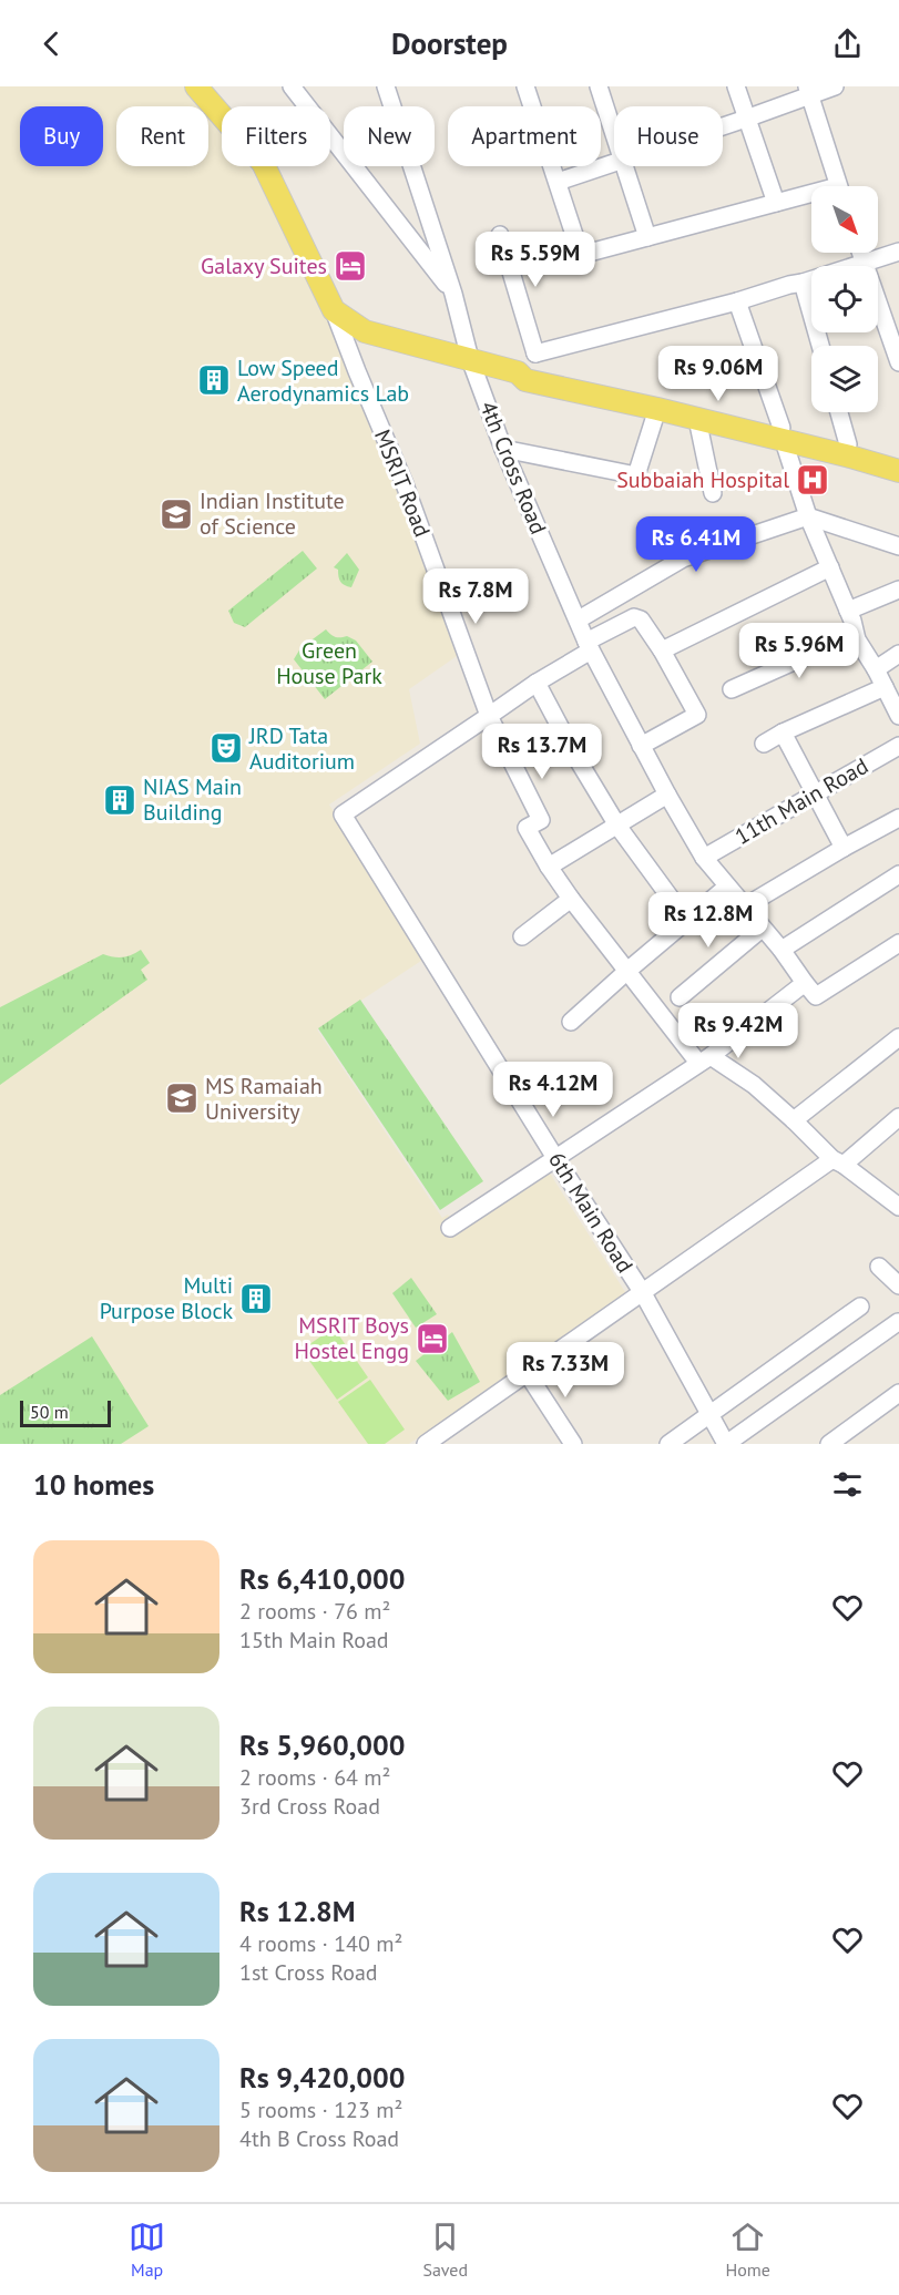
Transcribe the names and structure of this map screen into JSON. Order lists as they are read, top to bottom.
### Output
{
  "streets": {
    "street": [
      "4th Cross Road",
      "MSRIT Road",
      "11th Main Road",
      "6th Main Road"
    ]
  },
  "crossings": [
    ["4th Cross Road", "11th Main Road"],
    ["MSRIT Road", "6th Main Road"]
  ],
  "parks": ["Green House Park"],
  "places": {
    "hotel": ["Galaxy Suites", "MSRIT Boys Hostel Engg"],
    "building": ["Low Speed Aerodynamics Lab", "NIAS Main Building", "Multi Purpose Block"],
    "hospital": ["Subbaiah Hospital"],
    "school or university": ["Indian Institute of Science", "MS Ramaiah University"],
    "theatre": ["JRD Tata Auditorium"]
  },
  "scale_bar": "50 m",
  "north": "bottom right",
  "page": {
    "header": "Doorstep",
    "chip": [
      "Buy",
      "Rent",
      "Filters",
      "New",
      "Apartment",
      "House"
    ],
    "price": [
      "Rs 5.59M",
      "Rs 9.06M",
      "Rs 6.41M",
      "Rs 7.8M",
      "Rs 5.96M",
      "Rs 13.7M",
      "Rs 12.8M",
      "Rs 9.42M",
      "Rs 4.12M",
      "Rs 7.33M"
    ],
    "scale": "50 m",
    "heading": "10 homes",
    "list": [
      {
        "name": "Rs 6,410,000",
        "note": "2 rooms · 76 m² · 15th Main Road"
      },
      {
        "name": "Rs 5,960,000",
        "note": "2 rooms · 64 m² · 3rd Cross Road"
      },
      {
        "name": "Rs 12.8M",
        "note": "4 rooms · 140 m² · 1st Cross Road"
      },
      {
        "name": "Rs 9,420,000",
        "note": "5 rooms · 123 m² · 4th B Cross Road"
      }
    ],
    "tabs": ["Map", "Saved", "Home"]
  }
}
